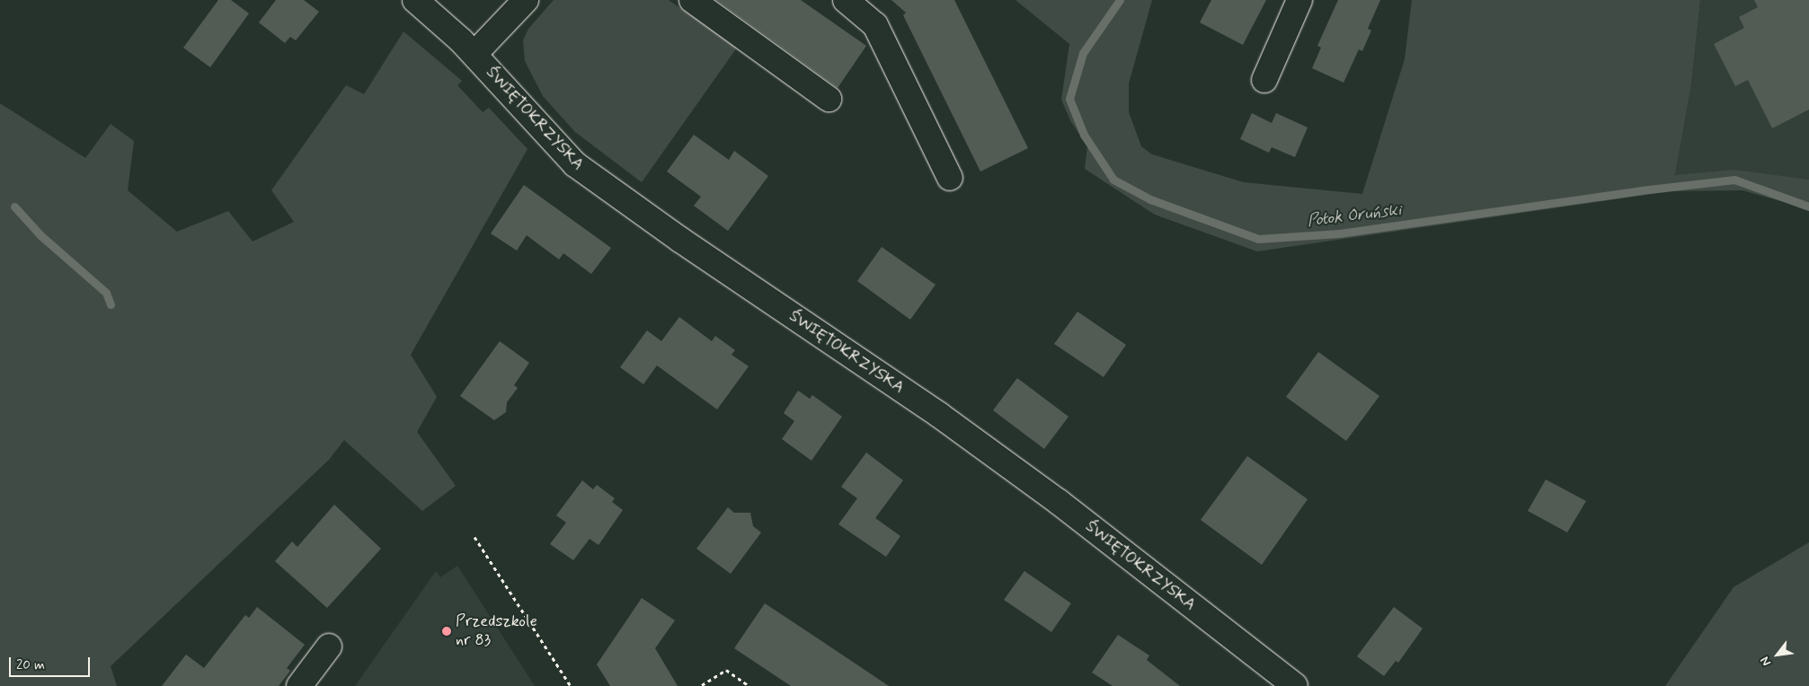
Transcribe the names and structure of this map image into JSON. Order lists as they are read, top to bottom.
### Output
{
  "streets": {
    "main road": ["ŚWIĘTOKRZYSKA"]
  },
  "water": ["Potok Oruński"],
  "places": ["Przedszkole nr 83"],
  "scale_bar": "20 m",
  "north": "bottom left"
}
